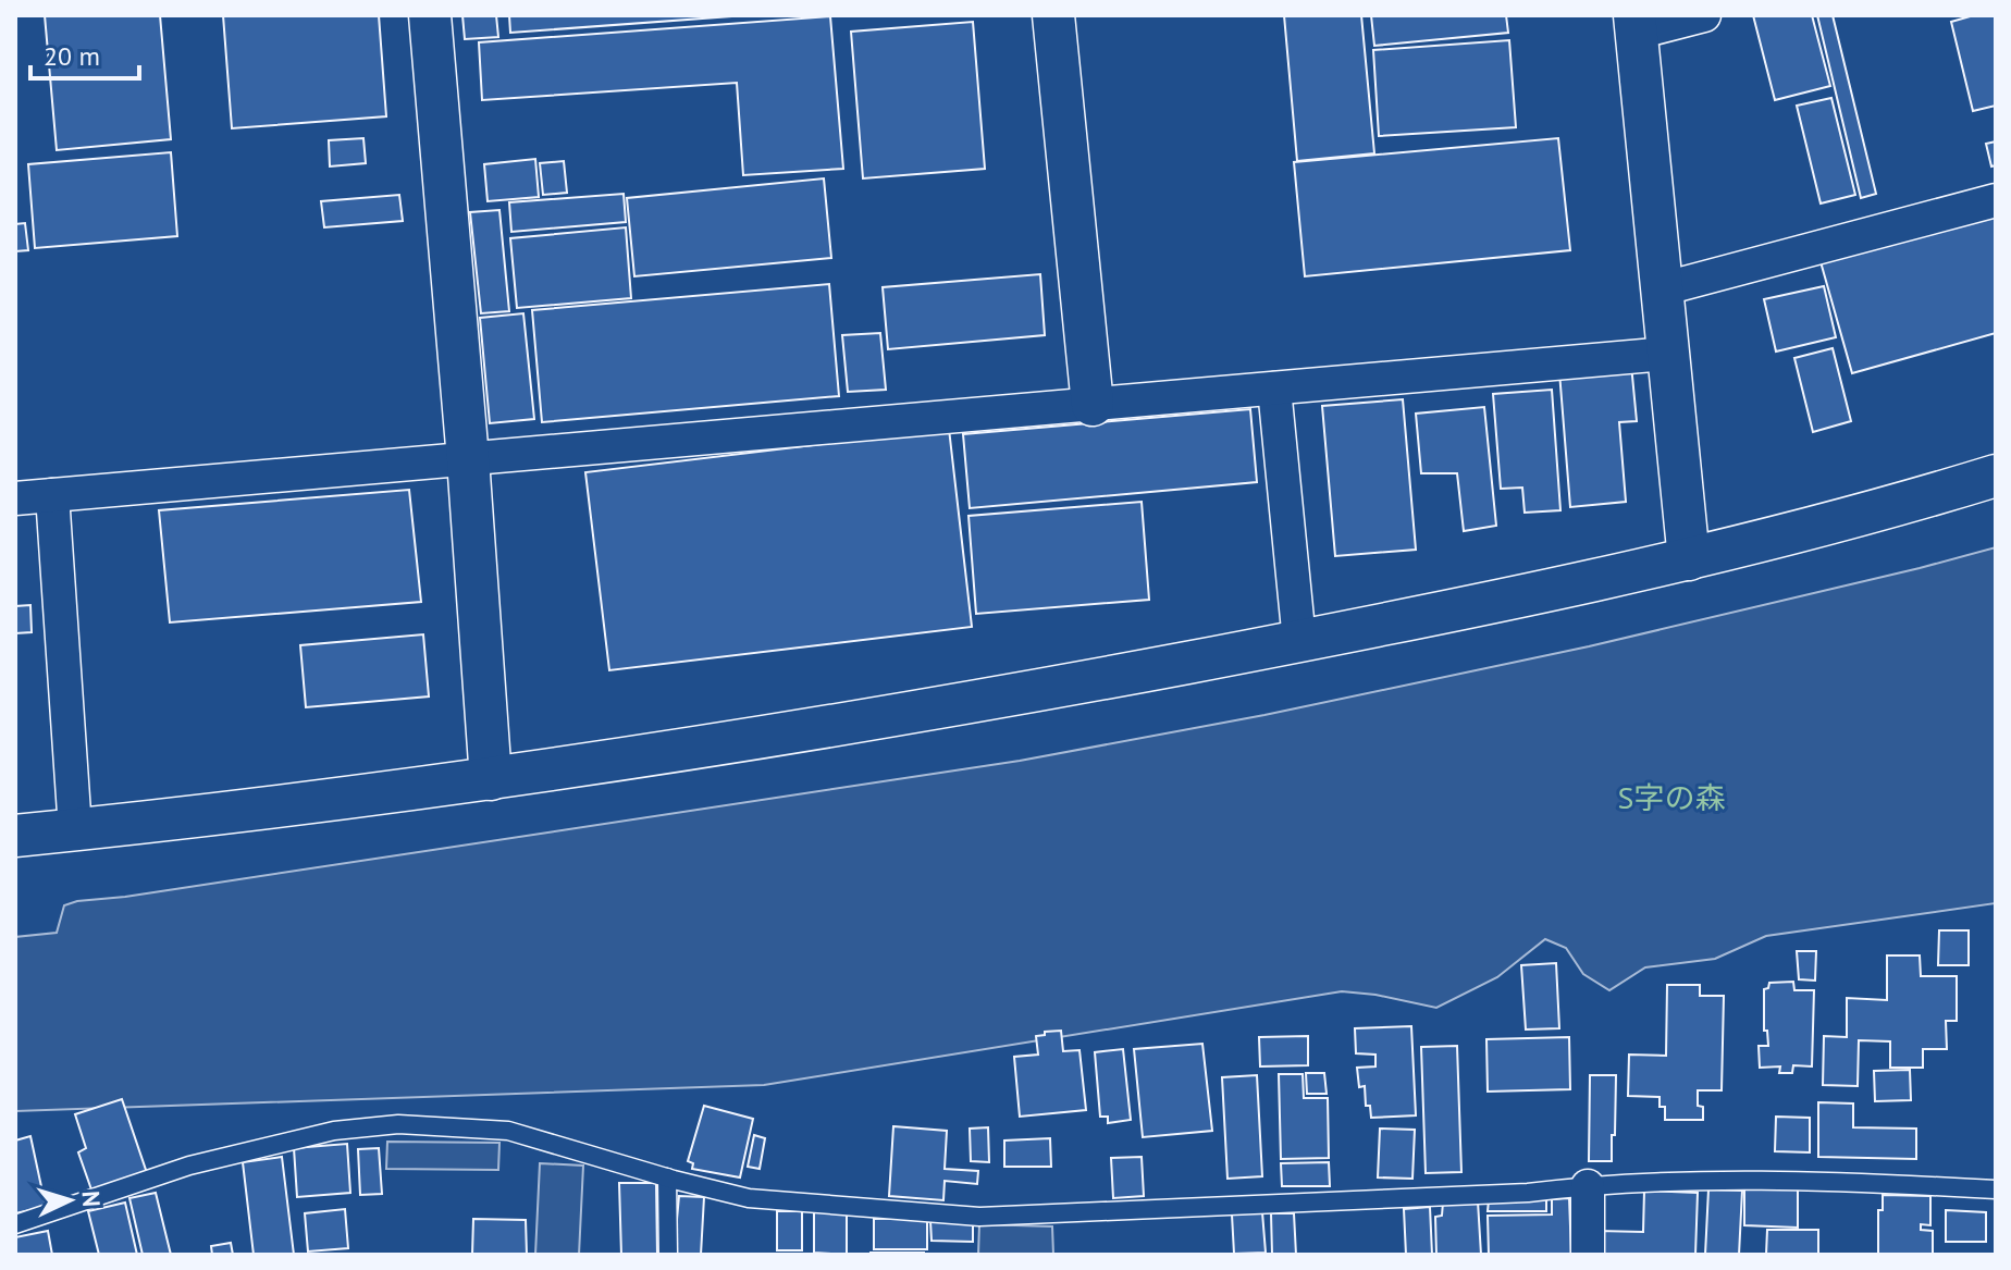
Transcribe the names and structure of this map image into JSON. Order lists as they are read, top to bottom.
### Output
{
  "parks": ["S字の森"],
  "scale_bar": "20 m",
  "north": "right"
}
